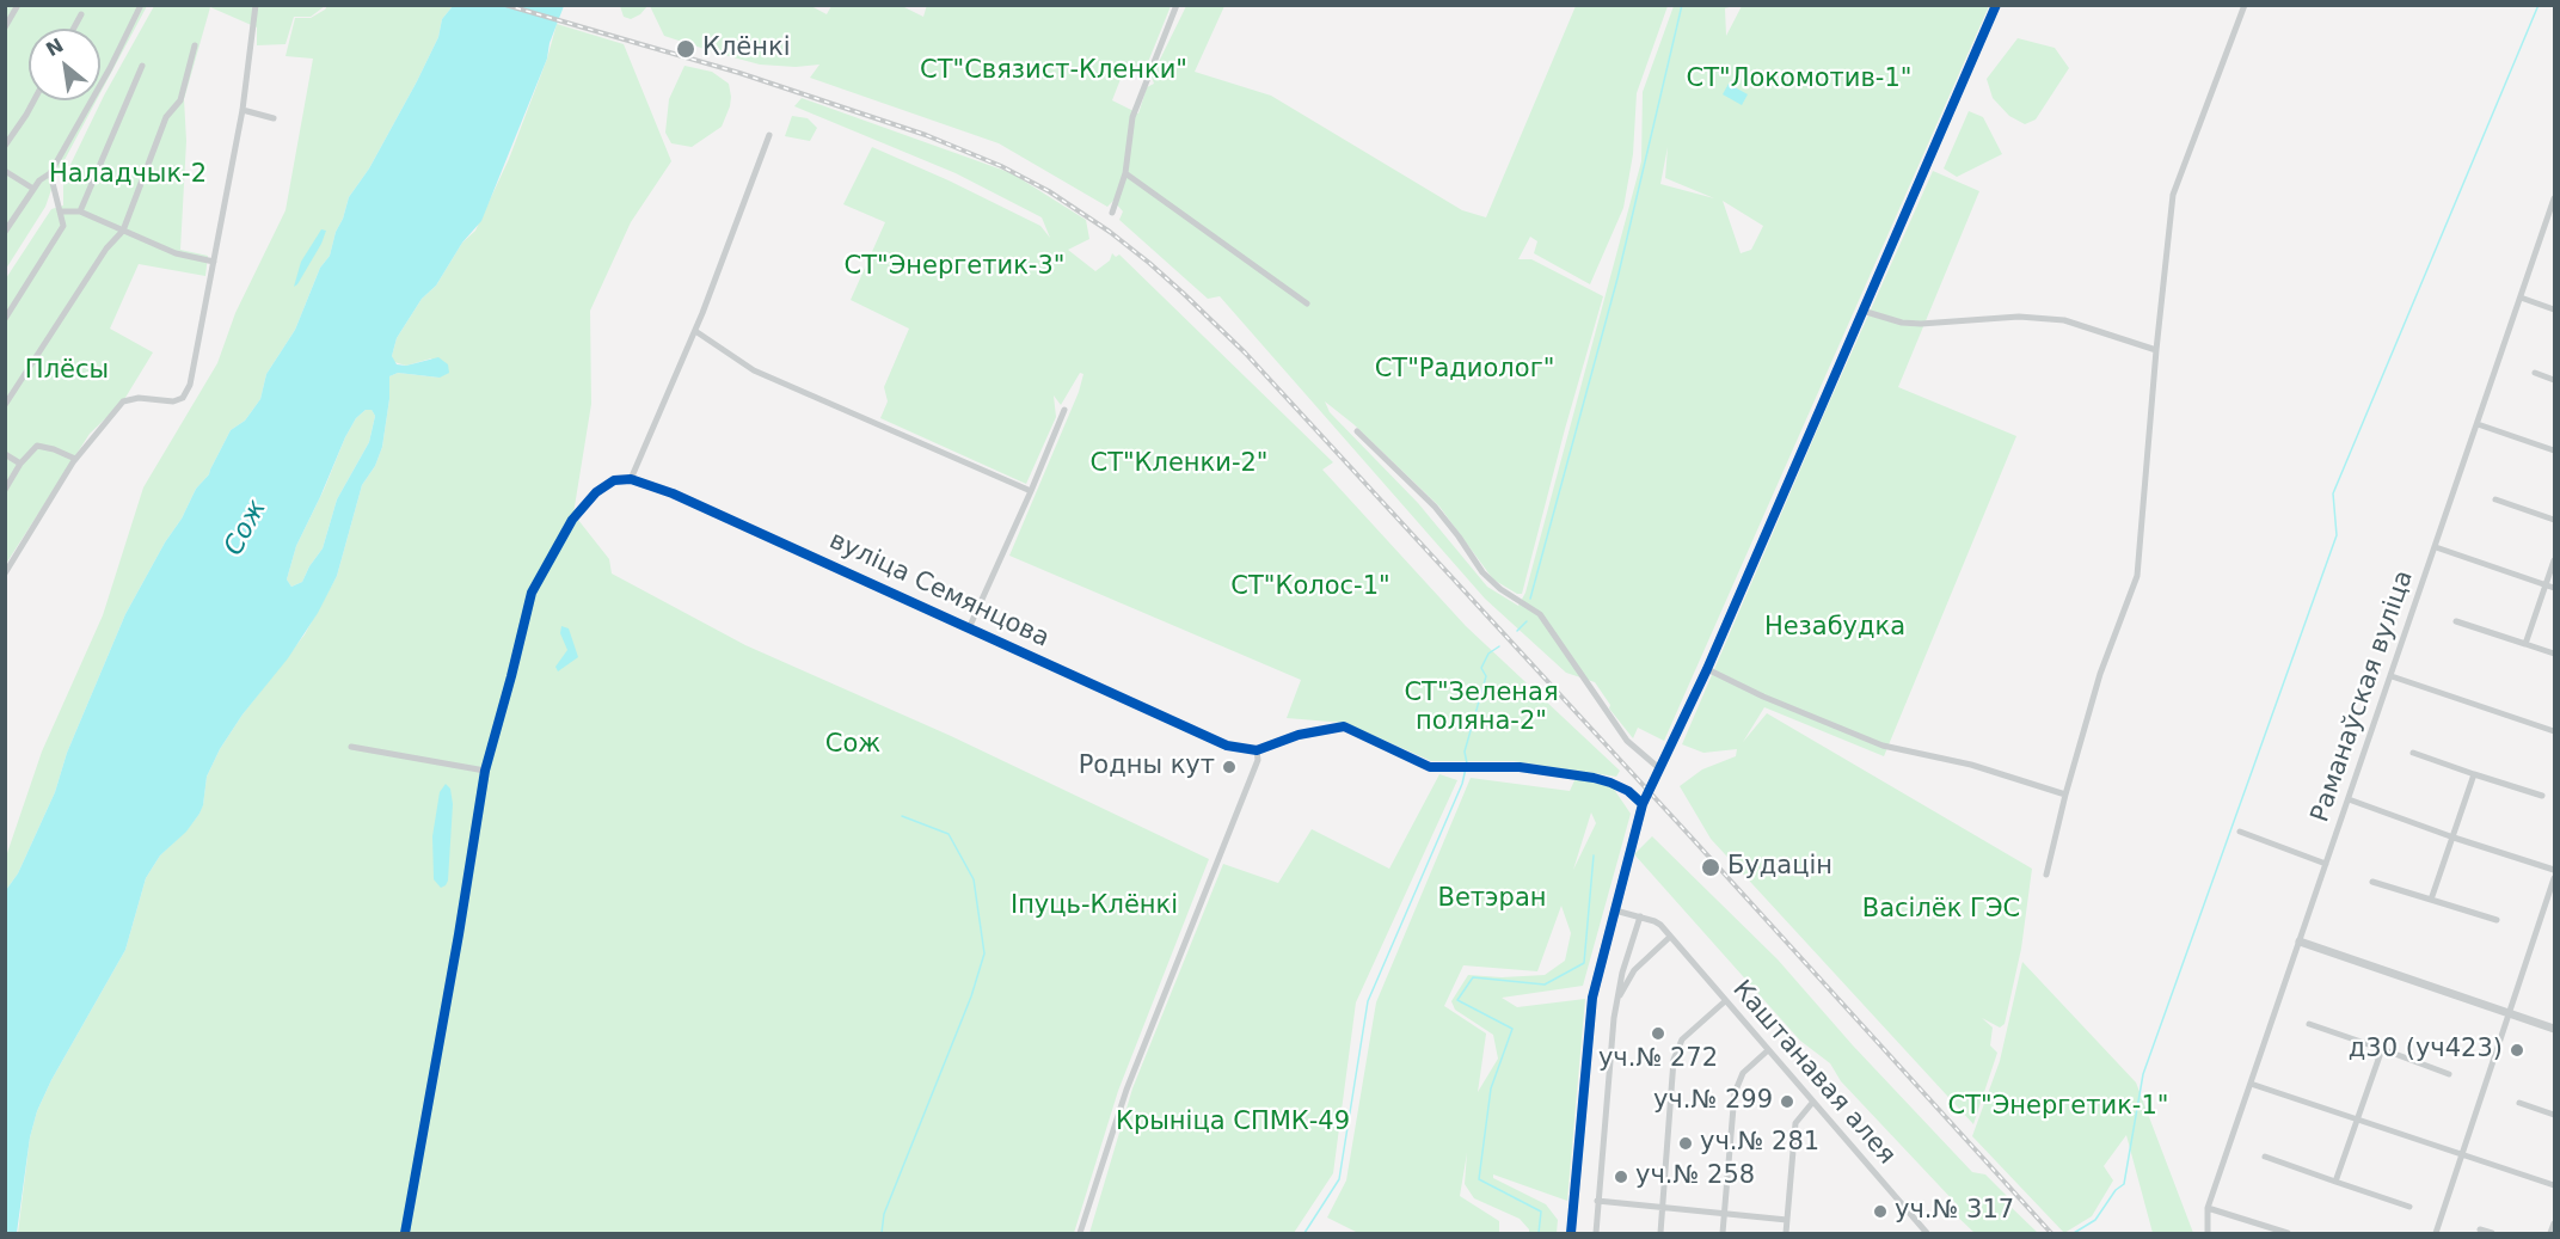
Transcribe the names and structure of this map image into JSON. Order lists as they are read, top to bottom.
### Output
{
  "streets": {
    "street": ["вуліца Семянцова", "Раманаўская вуліца", "Каштанавая алея"]
  },
  "water": ["Сож"],
  "parks": [
    "СТ\"Связист-Кленки\"",
    "СТ\"Локомотив-1\"",
    "Наладчык-2",
    "СТ\"Энергетик-3\"",
    "СТ\"Радиолог\"",
    "Плёсы",
    "СТ\"Кленки-2\"",
    "СТ\"Колос-1\"",
    "Незабудка",
    "СТ\"Зеленая поляна-2\"",
    "Сож",
    "Ветэран",
    "Іпуць-Клёнкі",
    "Васілёк ГЭС",
    "СТ\"Энергетик-1\"",
    "Крыніца СПМК-49"
  ],
  "places": [
    "Клёнкі",
    "Родны кут",
    "Будацін",
    "уч.№ 272",
    "д30 (уч423)",
    "уч.№ 299",
    "уч.№ 281",
    "уч.№ 258",
    "уч.№ 317"
  ],
  "north": "top left"
}
